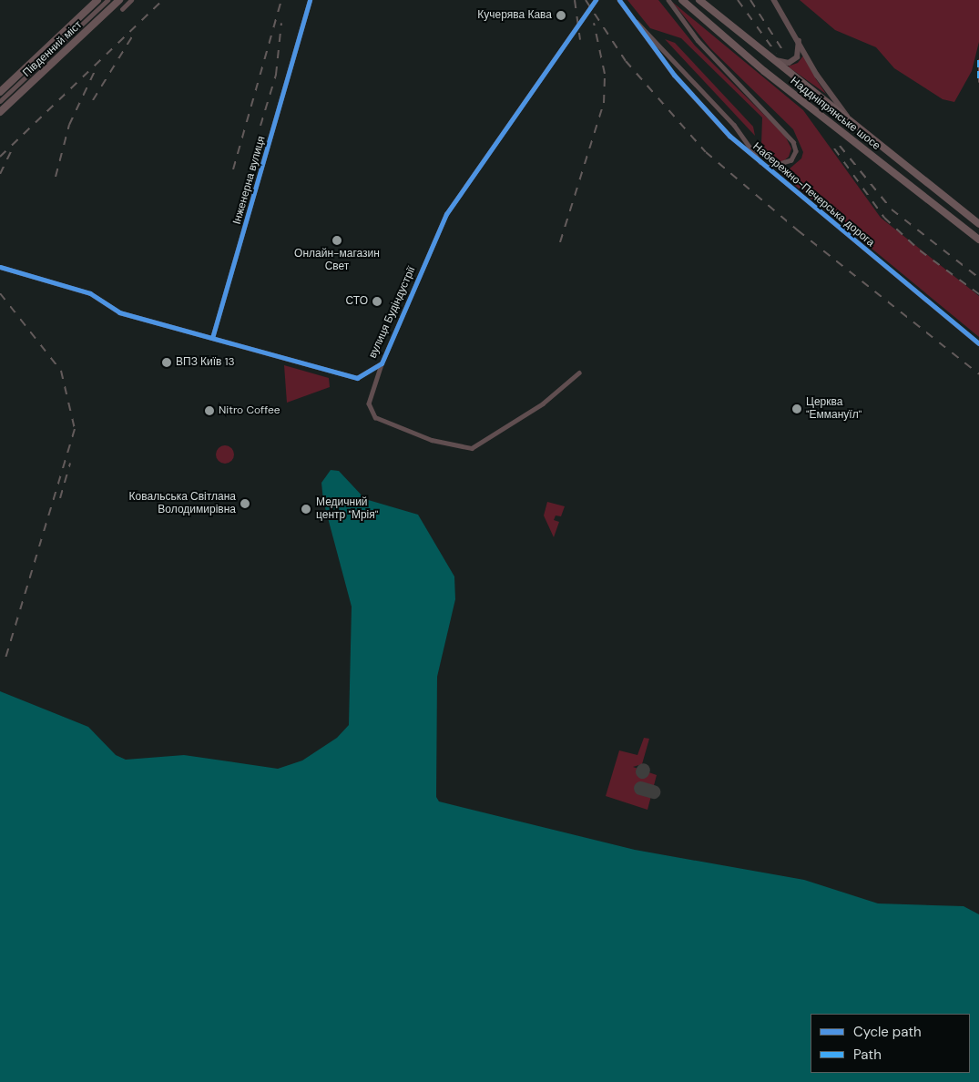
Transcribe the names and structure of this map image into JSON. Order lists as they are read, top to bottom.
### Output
{
  "streets": {
    "highway": ["Південний міст"],
    "main road": ["Наддніпрянське шосе"],
    "street": ["Інженерна вулиця", "Набережно-Печерська дорога", "вулиця Будіндустрії"]
  },
  "crossings": [
    ["Інженерна вулиця", "вулиця Будіндустрії"]
  ],
  "places": [
    "Кучерява Кава",
    "Онлайн-магазин Свет",
    "СТО",
    "ВПЗ Київ 13",
    "Церква \"Еммануїл\"",
    "Nitro Coffee",
    "Ковальська Світлана Володимирівна",
    "Медичний центр \"Мрія\""
  ],
  "legend": ["Cycle path", "Path"]
}
